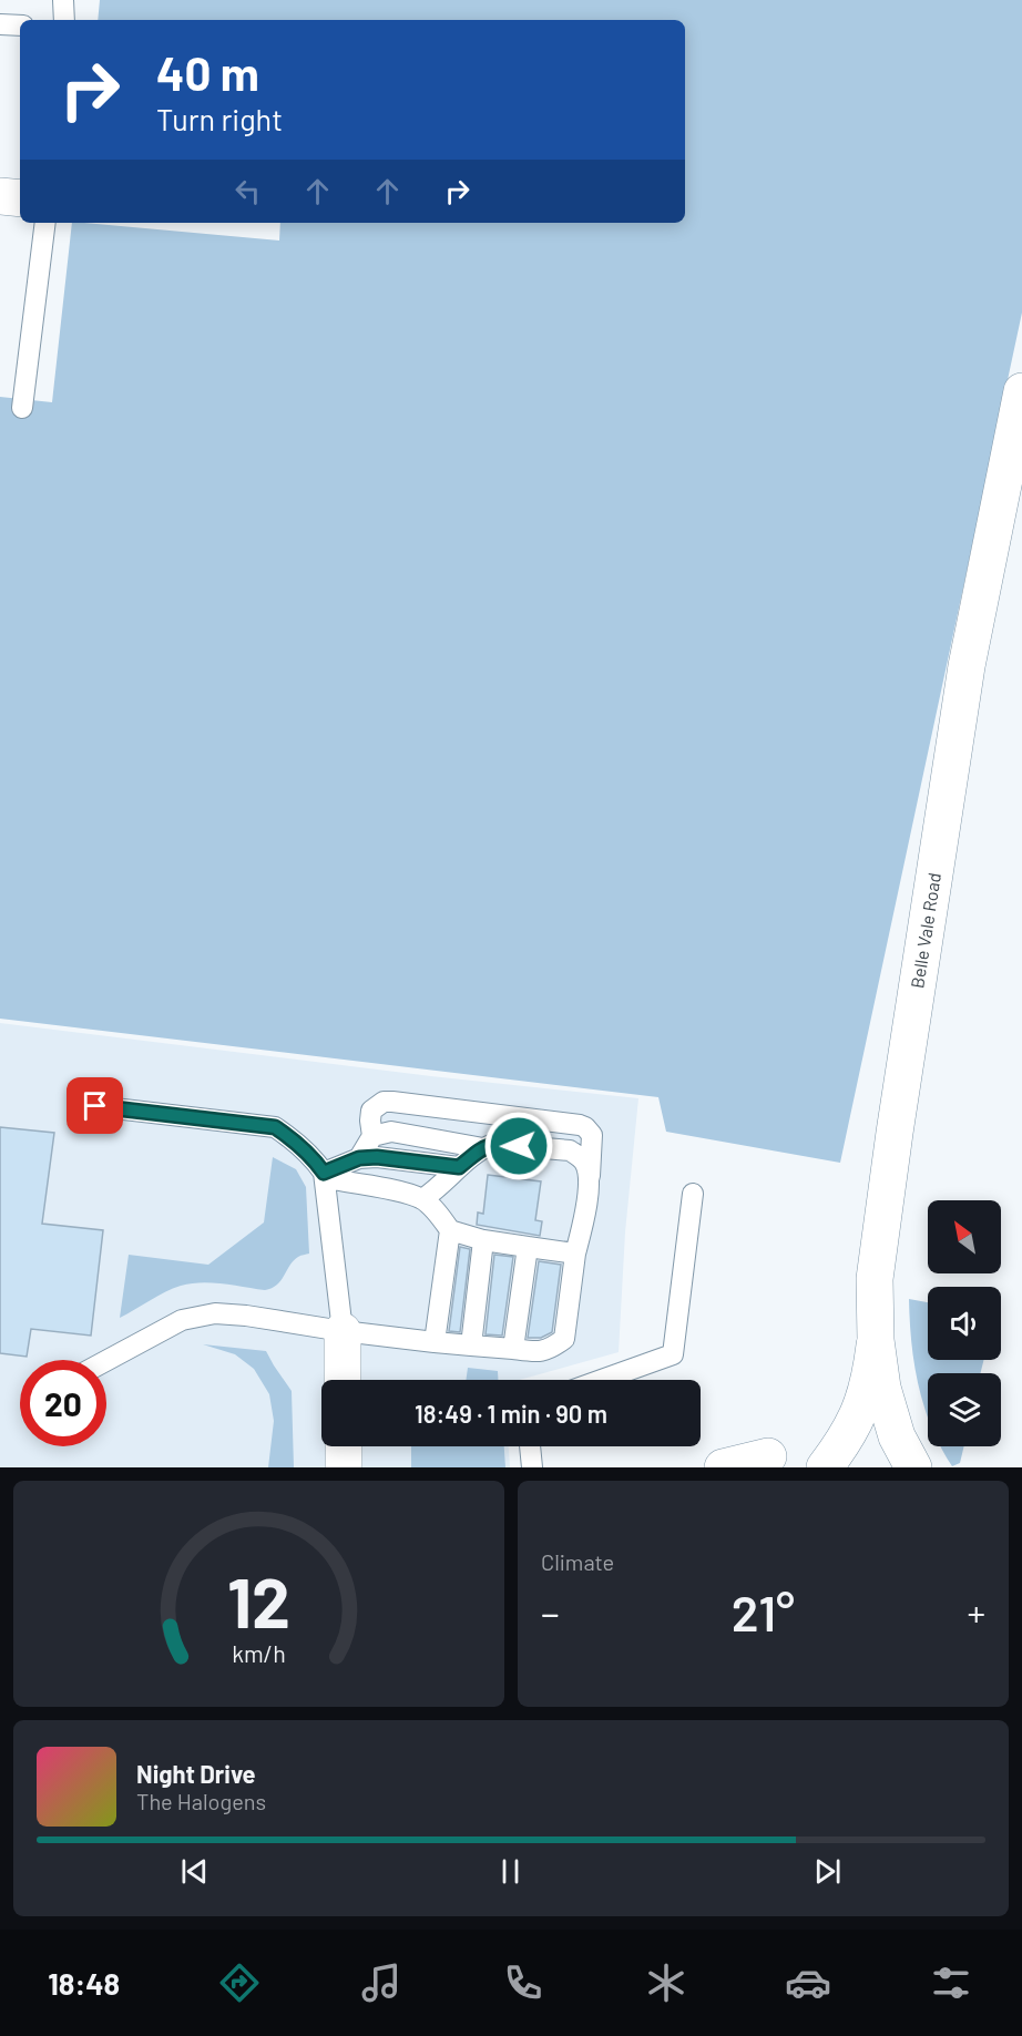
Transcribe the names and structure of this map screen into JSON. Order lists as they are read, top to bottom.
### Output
{
  "streets": {
    "main road": ["Belle Vale Road"]
  },
  "north": "top left",
  "page": {
    "turn": ["40 m", "Turn right"],
    "limit": "20",
    "trip": "18:49 · 1 min · 90 m",
    "tile": "Climate",
    "heat": ["−", "21°", "+"],
    "song": ["Night Drive", "The Halogens"],
    "tabs": "18:48",
    "gauge": ["12", "km/h"]
  }
}
